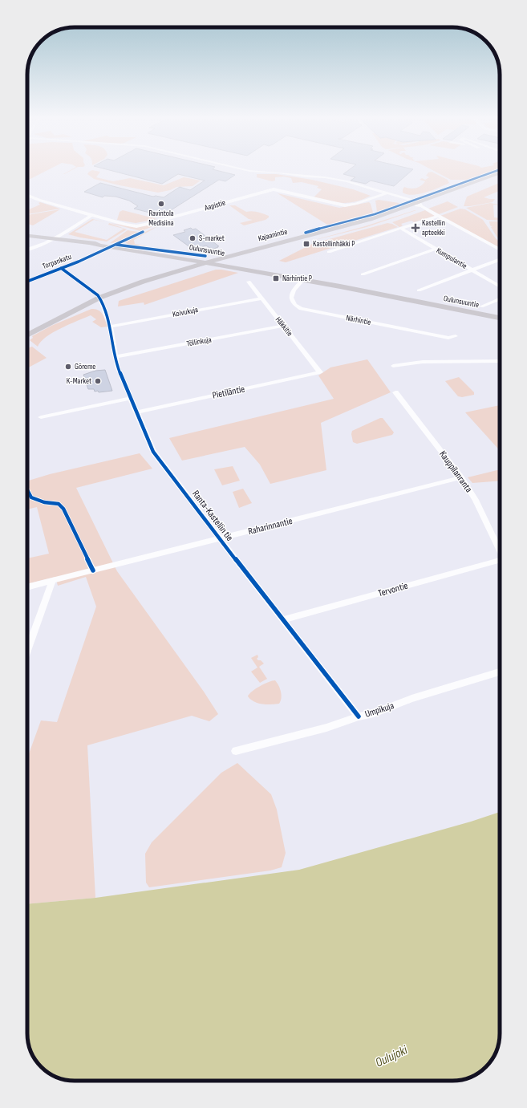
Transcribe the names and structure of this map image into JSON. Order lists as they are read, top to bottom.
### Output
{
  "streets": {
    "main road": ["Kajaanintie", "Oulunsuuntie"],
    "street": [
      "Aapistie",
      "Kumpulantie",
      "Torpankatu",
      "Koivukuja",
      "Närhintie",
      "Häkkitie",
      "Töllinkuja",
      "Pietiläntie",
      "Kauppilanranta",
      "Ranta-Kastellin tie",
      "Raharinnantie",
      "Tervontie",
      "Umpikuja"
    ]
  },
  "crossings": [
    ["Kajaanintie", "Oulunsuuntie"],
    ["Kajaanintie", "Ranta-Kastellin tie"],
    ["Oulunsuuntie", "Närhintie"],
    ["Koivukuja", "Häkkitie"],
    ["Koivukuja", "Ranta-Kastellin tie"],
    ["Häkkitie", "Töllinkuja"],
    ["Häkkitie", "Pietiläntie"],
    ["Töllinkuja", "Ranta-Kastellin tie"],
    ["Pietiläntie", "Ranta-Kastellin tie"],
    ["Kauppilanranta", "Raharinnantie"],
    ["Ranta-Kastellin tie", "Raharinnantie"],
    ["Ranta-Kastellin tie", "Tervontie"],
    ["Ranta-Kastellin tie", "Umpikuja"]
  ],
  "water": ["Oulujoki"],
  "places": {
    "other": [
      "Ravintola Medisiina",
      "S-market",
      "Göreme",
      "K-Market"
    ],
    "health": ["Kastellin apteekki"],
    "transit": ["Kastellinhäkki P", "Närhintie P"]
  }
}
